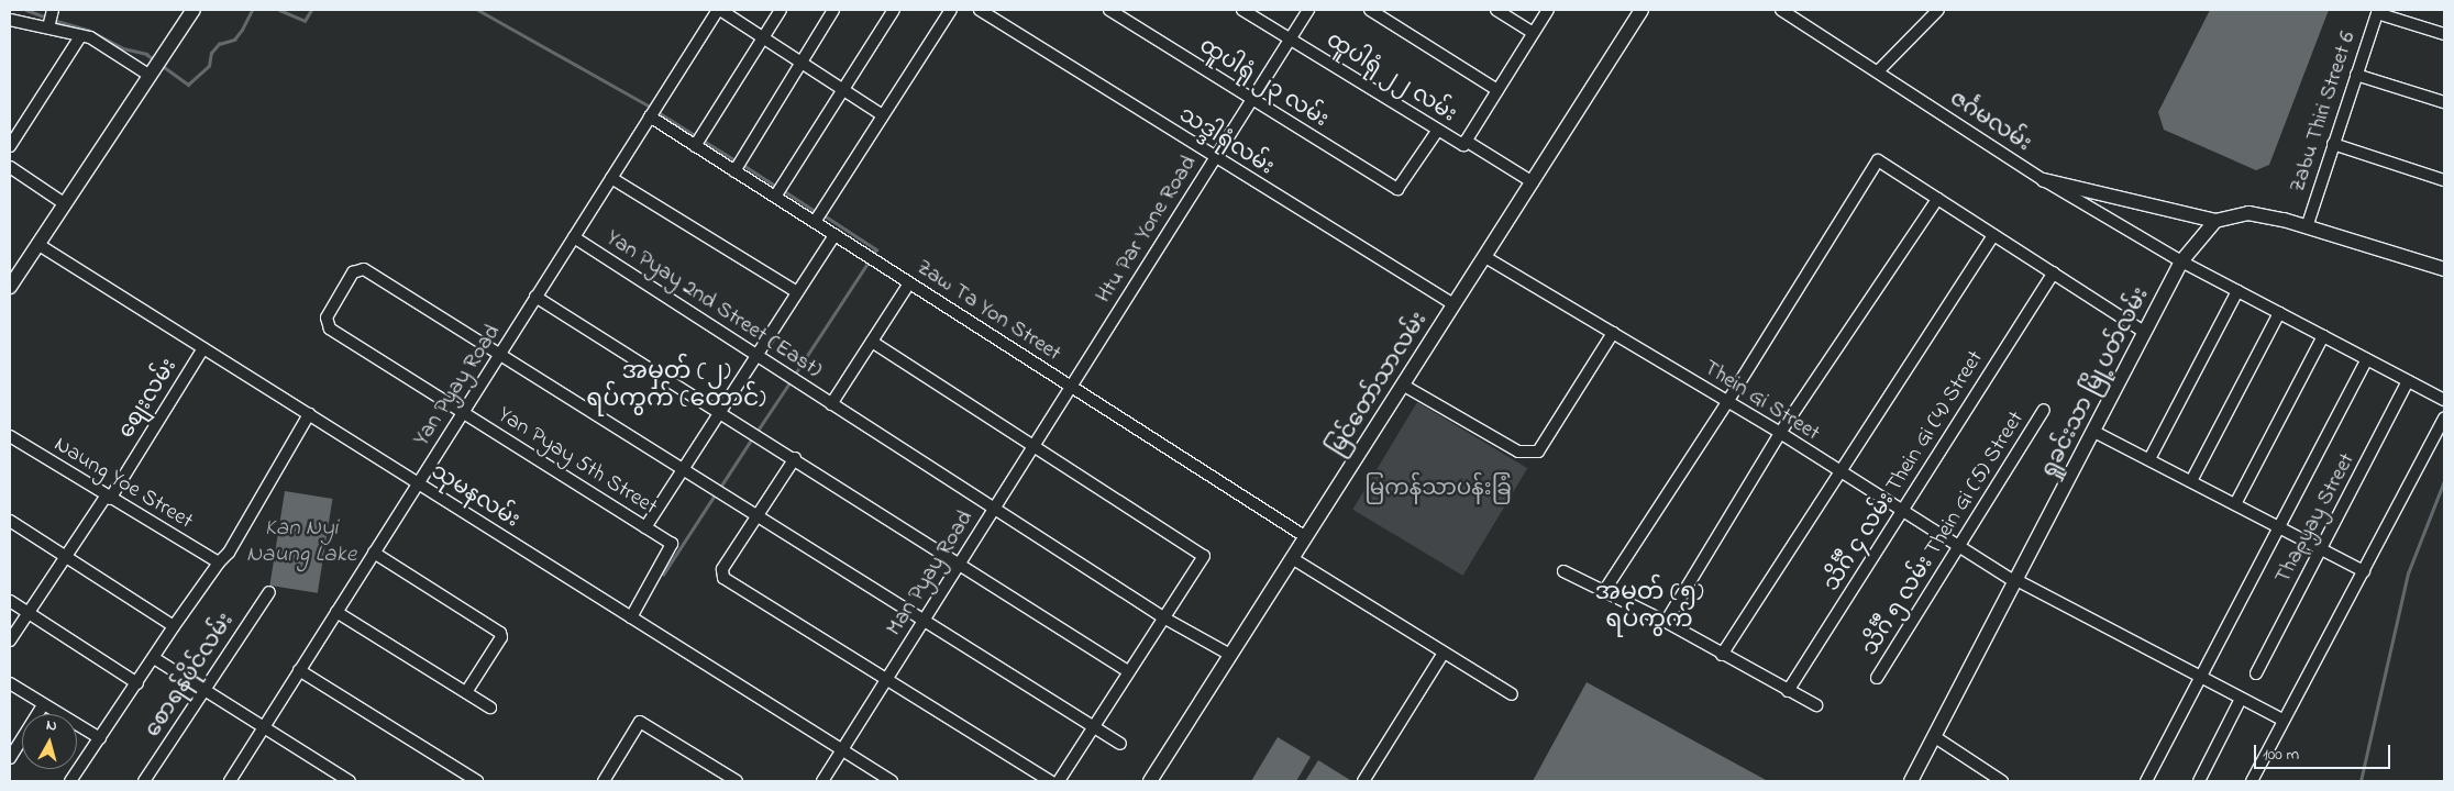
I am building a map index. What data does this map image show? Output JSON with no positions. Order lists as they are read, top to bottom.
{
  "streets": {
    "main road": ["ရှုခင်းသာ မြို့ပတ်လမ်း", "မြင်တော်သာလမ်း"],
    "street": [
      "ထူပါရုံ ၂၂ လမ်း",
      "ထူပါရုံ ၂၃ လမ်း",
      "Zabu Thiri Street 6",
      "ဇင်္ဂမလမ်း",
      "သဒ္ဒါရုံလမ်း",
      "Htu Par Yone Road",
      "Yan Pyay 2nd Street (East)",
      "Zaw Ta Yon Street",
      "Yan Pyay Road",
      "စျေးလမ်း",
      "Thein Gi Street",
      "Yan Pyay 5th Street",
      "သိင်္ဂီ ၄ လမ်း Thein Gi (4) Street",
      "Naung Yoe Street",
      "သုမနလမ်း",
      "Thapyay Street",
      "သိင်္ဂီ ၅ လမ်း Thein Gi (5) Street",
      "Man Pyay Road",
      "စောရန်ပိုင်လမ်း"
    ]
  },
  "crossings": [
    ["ထူပါရုံ ၂၂ လမ်း", "ထူပါရုံ ၂၃ လမ်း"],
    ["ထူပါရုံ ၂၂ လမ်း", "Htu Par Yone Road"],
    ["ထူပါရုံ ၂၂ လမ်း", "မြင်တော်သာလမ်း"],
    ["ထူပါရုံ ၂၃ လမ်း", "Htu Par Yone Road"],
    ["ဇင်္ဂမလမ်း", "ရှုခင်းသာ မြို့ပတ်လမ်း"],
    ["ဇင်္ဂမလမ်း", "Thapyay Street"],
    ["သဒ္ဒါရုံလမ်း", "Htu Par Yone Road"],
    ["သဒ္ဒါရုံလမ်း", "မြင်တော်သာလမ်း"],
    ["Htu Par Yone Road", "Zaw Ta Yon Street"],
    ["Htu Par Yone Road", "Man Pyay Road"],
    ["Yan Pyay 2nd Street (East)", "မြင်တော်သာလမ်း"],
    ["Yan Pyay 2nd Street (East)", "Yan Pyay Road"],
    ["Yan Pyay 2nd Street (East)", "Man Pyay Road"],
    ["Zaw Ta Yon Street", "မြင်တော်သာလမ်း"],
    ["Zaw Ta Yon Street", "Yan Pyay Road"],
    ["Zaw Ta Yon Street", "Man Pyay Road"],
    ["ရှုခင်းသာ မြို့ပတ်လမ်း", "Thein Gi Street"],
    ["မြင်တော်သာလမ်း", "Thein Gi Street"],
    ["Yan Pyay Road", "Yan Pyay 5th Street"],
    ["Yan Pyay Road", "သုမနလမ်း"],
    ["စျေးလမ်း", "Naung Yoe Street"],
    ["စျေးလမ်း", "သုမနလမ်း"],
    ["Thein Gi Street", "သိင်္ဂီ ၄ လမ်း Thein Gi (4) Street"],
    ["Thein Gi Street", "သိင်္ဂီ ၅ လမ်း Thein Gi (5) Street"],
    ["Yan Pyay 5th Street", "သုမနလမ်း"],
    ["သုမနလမ်း", "Man Pyay Road"]
  ],
  "districts": ["အမှတ် (၂) ရပ်ကွက် (တောင်)", "အမှတ် (၅) ရပ်ကွက်"],
  "water": ["Kan Nyi Naung Lake"],
  "parks": ["မြကန်သာပန်းခြံ"],
  "scale_bar": "100 m",
  "north": "top"
}
